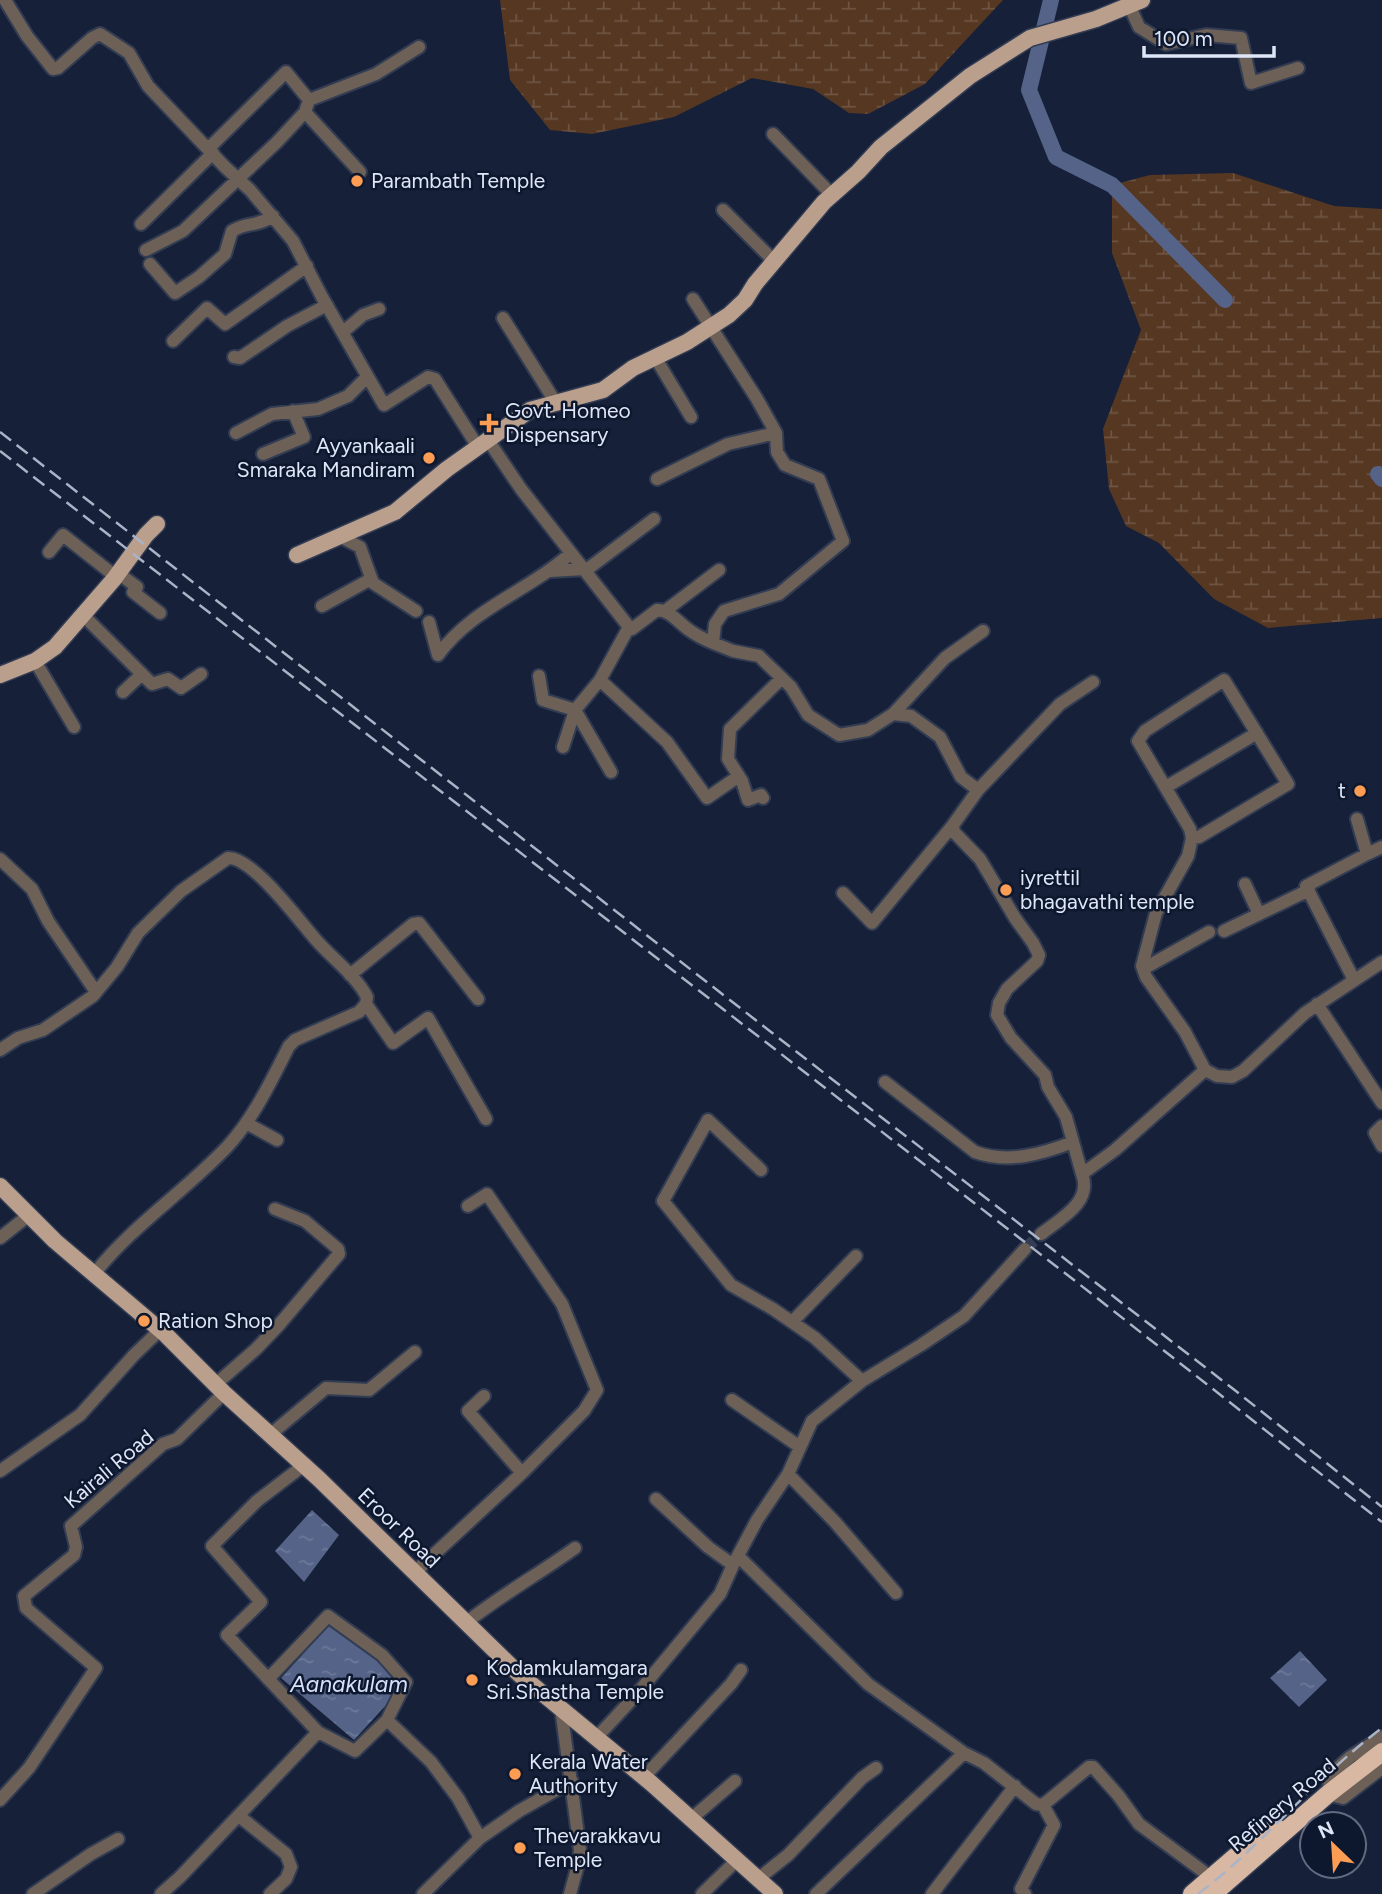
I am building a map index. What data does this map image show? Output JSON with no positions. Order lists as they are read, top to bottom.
{
  "streets": {
    "highway": ["Refinery Road"],
    "main road": ["Eroor Road"],
    "street": ["Kairali Road"]
  },
  "crossings": [
    ["Kairali Road", "Eroor Road"]
  ],
  "water": ["Aanakulam"],
  "places": {
    "other": [
      "Parambath Temple",
      "Ayyankaali Smaraka Mandiram",
      "t",
      "iyrettil bhagavathi temple",
      "Ration Shop",
      "Kodamkulamgara Sri.Shastha Temple",
      "Kerala Water Authority",
      "Thevarakkavu Temple"
    ],
    "health": ["Govt. Homeo Dispensary"]
  },
  "scale_bar": "100 m",
  "north": "top left"
}
